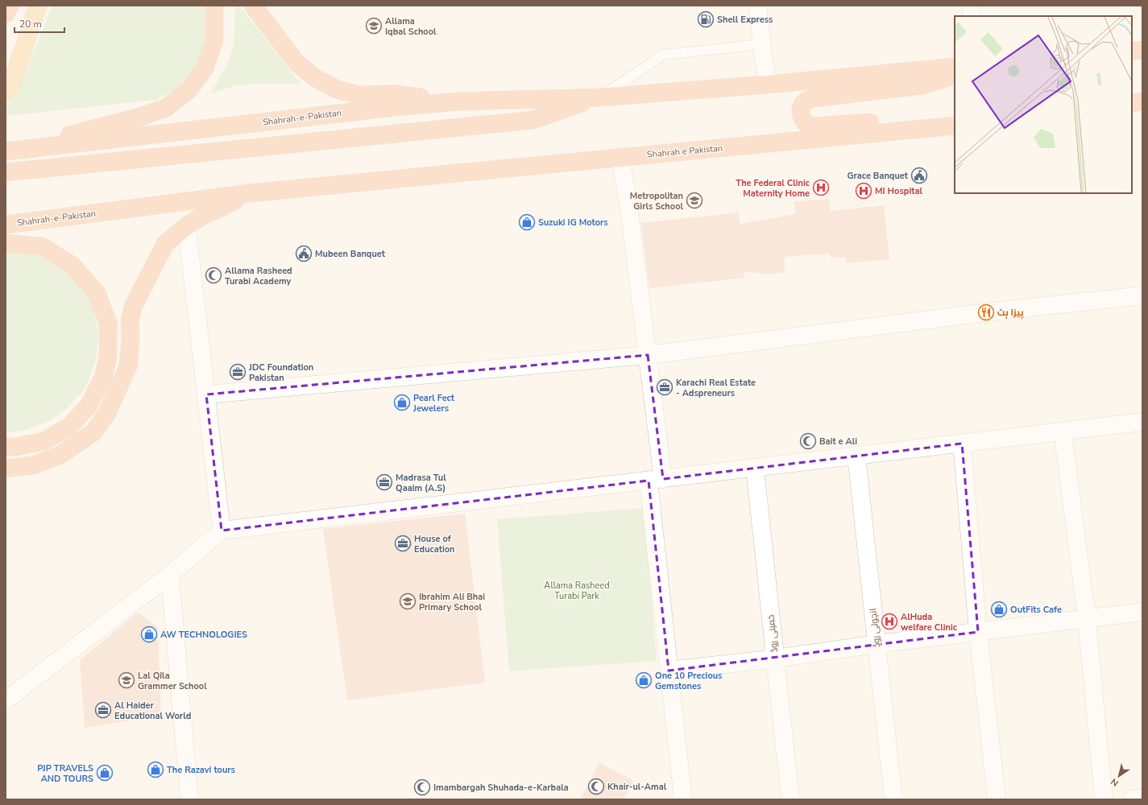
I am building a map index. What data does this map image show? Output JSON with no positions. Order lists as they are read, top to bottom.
{
  "streets": {
    "highway": ["Shahrah-e-Pakistan", "Shahrah e Pakistan"],
    "street": ["انچولی روڈ", "خمینی روڈ"]
  },
  "crossings": [
    ["Shahrah-e-Pakistan", "Shahrah e Pakistan"]
  ],
  "parks": ["Allama Rasheed Turabi Park"],
  "places": {
    "fuel station": ["Shell Express"],
    "school or university": [
      "Allama Iqbal School",
      "Metropolitan Girls School",
      "Ibrahim Ali Bhai Primary School",
      "Lal Qila Grammer School"
    ],
    "public building": ["Grace Banquet", "Mubeen Banquet"],
    "hospital": ["The Federal Clinic Maternity Home", "MI Hospital", "AlHuda welfare Clinic"],
    "shop": [
      "Suzuki IG Motors",
      "Pearl Fect Jewelers",
      "OutFits Cafe",
      "AW TECHNOLOGIES",
      "One 10 Precious Gemstones",
      "The Razavi tours",
      "PJP TRAVELS AND TOURS"
    ],
    "mosque": [
      "Allama Rasheed Turabi Academy",
      "Bait e Ali",
      "Khair-ul-Amal",
      "Imambargah Shuhada-e-Karbala"
    ],
    "restaurant": ["پیزا ہٹ"],
    "office": [
      "JDC Foundation Pakistan",
      "Karachi Real Estate - Adspreneurs",
      "Madrasa Tul Qaaim (A.S)",
      "House of Education",
      "Al Haider Educational World"
    ]
  },
  "scale_bar": "20 m",
  "north": "bottom left"
}
